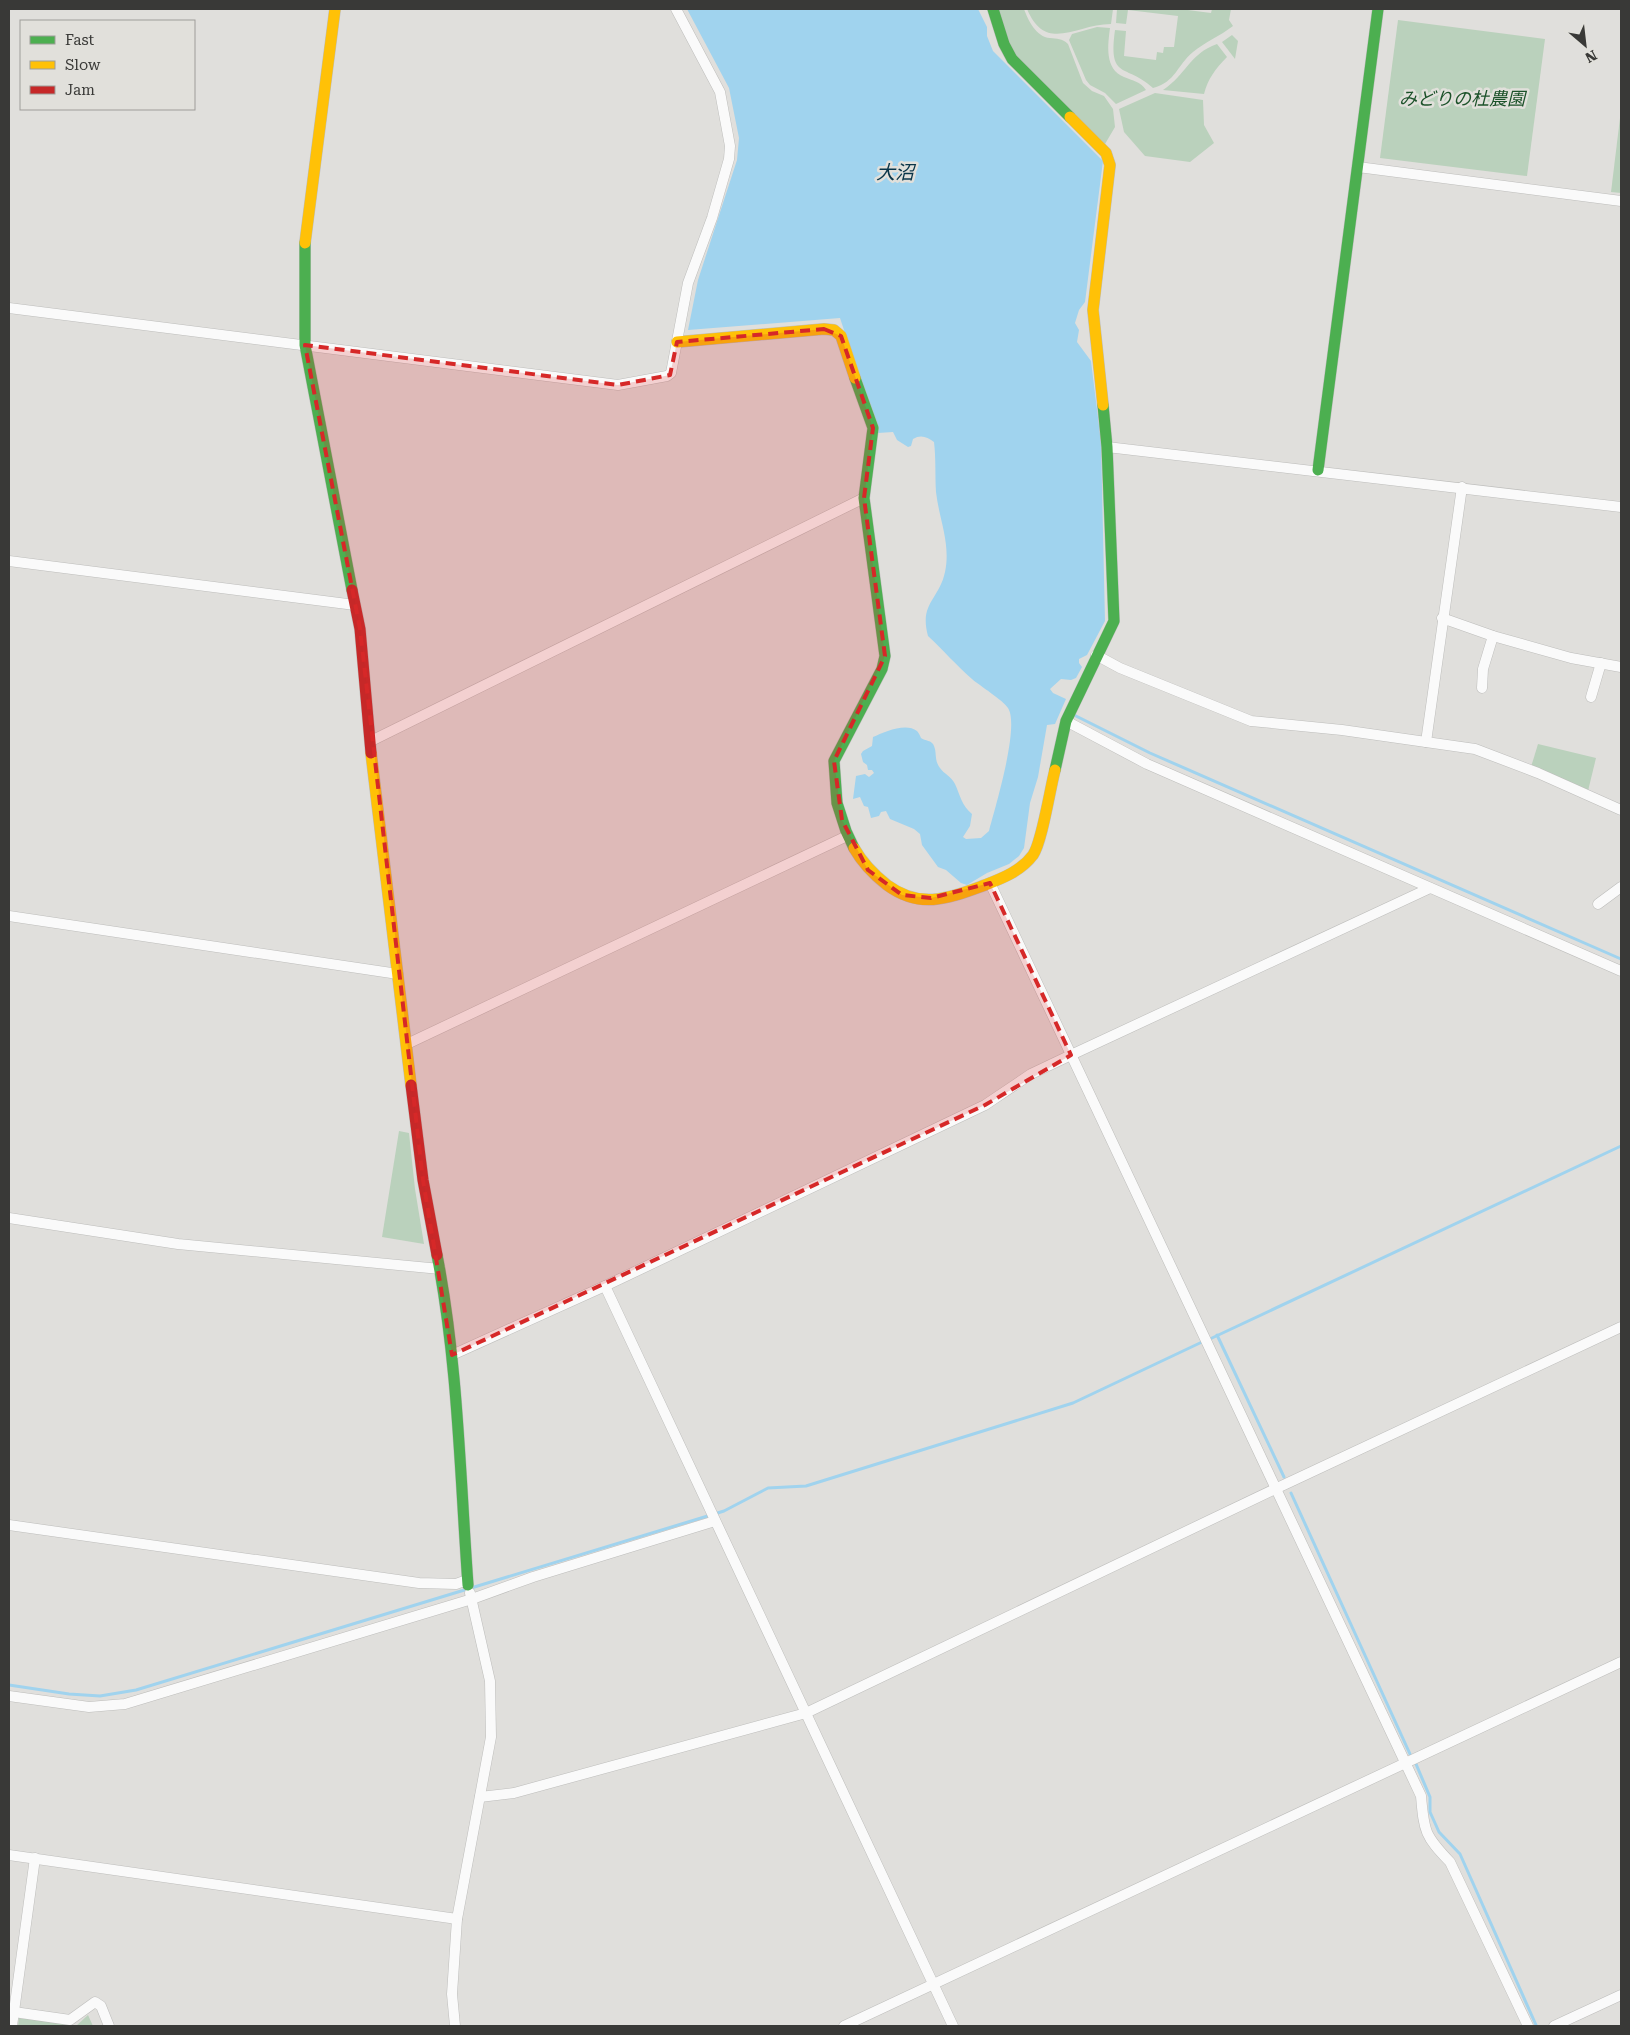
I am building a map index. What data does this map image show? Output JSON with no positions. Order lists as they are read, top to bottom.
{
  "water": ["大沼"],
  "parks": ["みどりの杜農園"],
  "legend": ["Fast", "Slow", "Jam"],
  "north": "bottom right"
}
